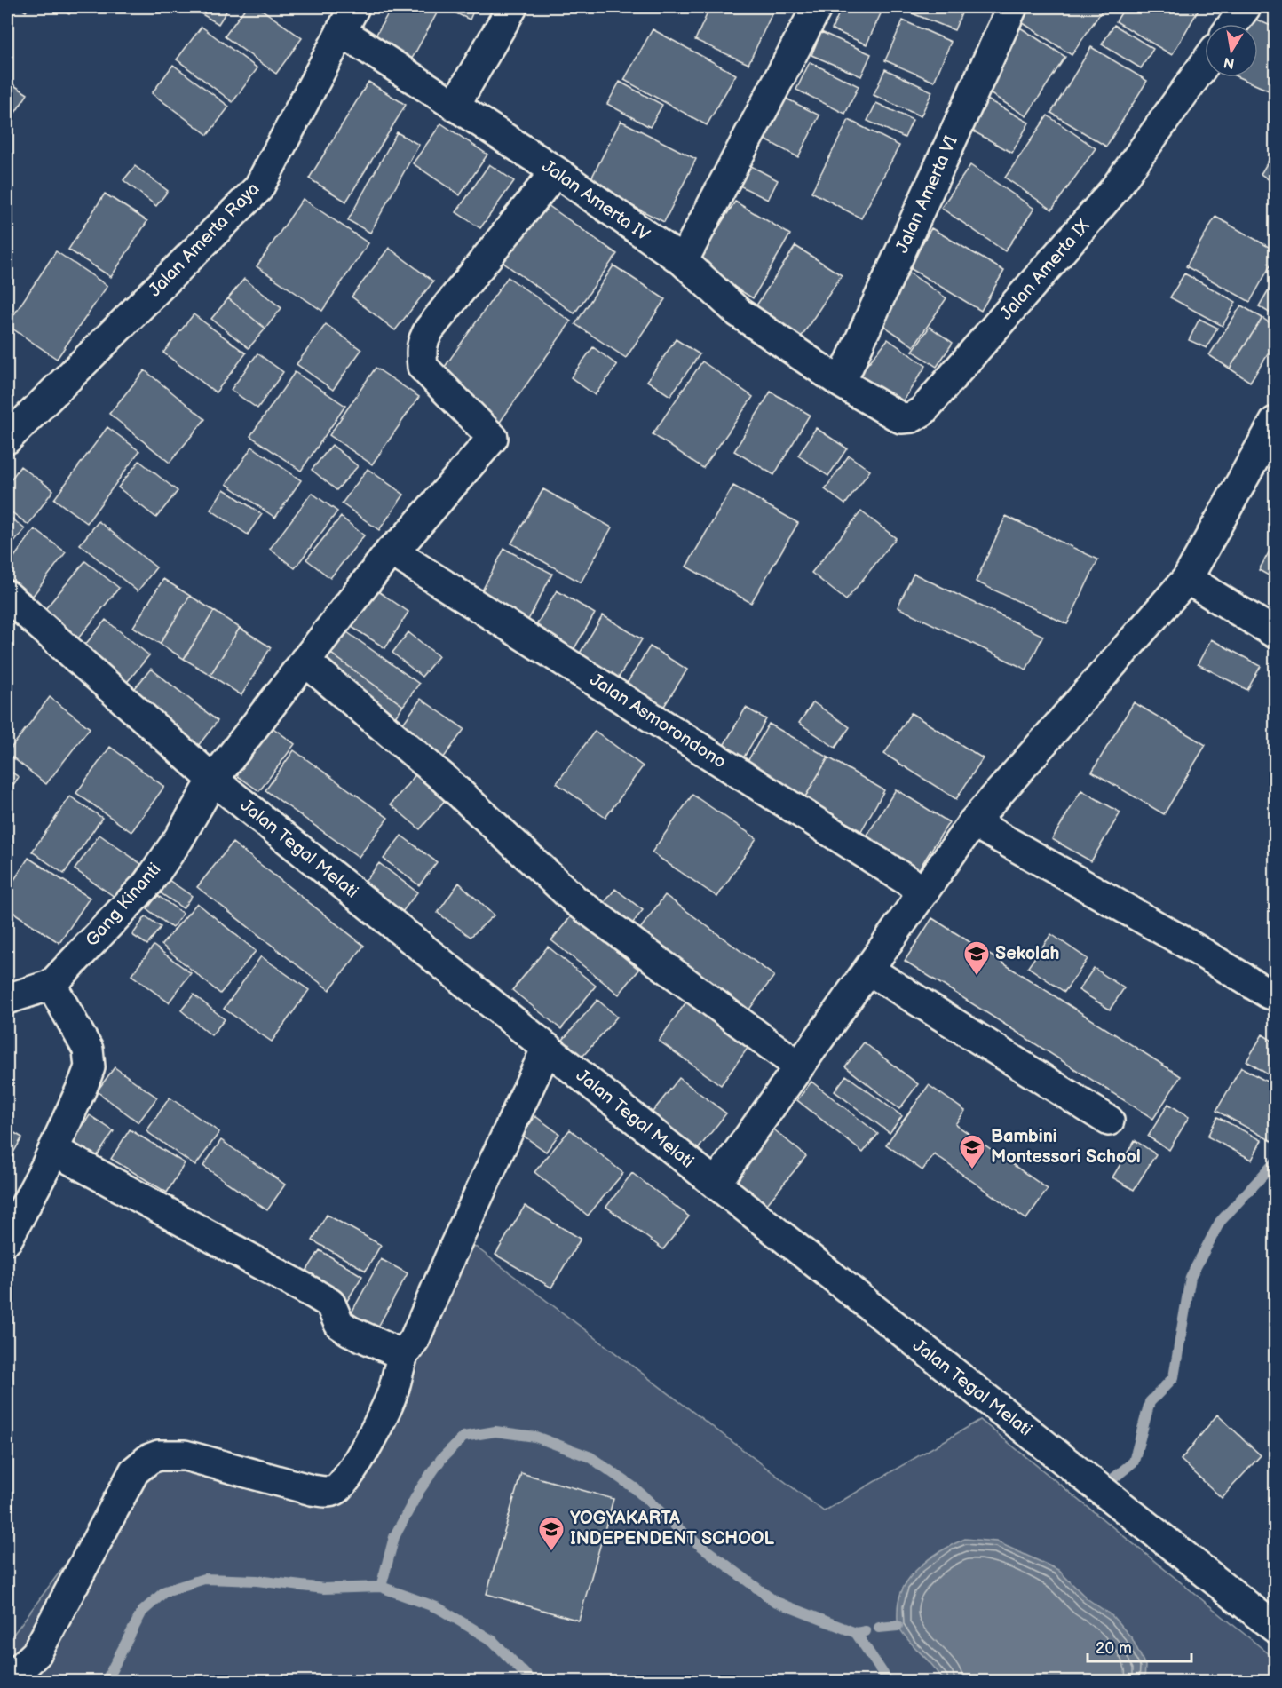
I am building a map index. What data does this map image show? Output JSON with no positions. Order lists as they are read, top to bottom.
{
  "streets": {
    "street": [
      "Jalan Amerta VI",
      "Jalan Amerta IV",
      "Jalan Amerta Raya",
      "Jalan Amerta IX",
      "Jalan Asmorondono",
      "Jalan Tegal Melati",
      "Gang Kinanti"
    ]
  },
  "crossings": [
    ["Jalan Amerta VI", "Jalan Amerta IV"],
    ["Jalan Amerta VI", "Jalan Amerta IX"],
    ["Jalan Amerta IV", "Jalan Amerta Raya"],
    ["Jalan Amerta IV", "Jalan Amerta IX"],
    ["Jalan Amerta IV", "Gang Kinanti"],
    ["Jalan Asmorondono", "Gang Kinanti"],
    ["Jalan Tegal Melati", "Gang Kinanti"]
  ],
  "places": {
    "school or university": ["Sekolah", "Bambini Montessori School", "YOGYAKARTA INDEPENDENT SCHOOL"]
  },
  "scale_bar": "20 m",
  "north": "bottom"
}
